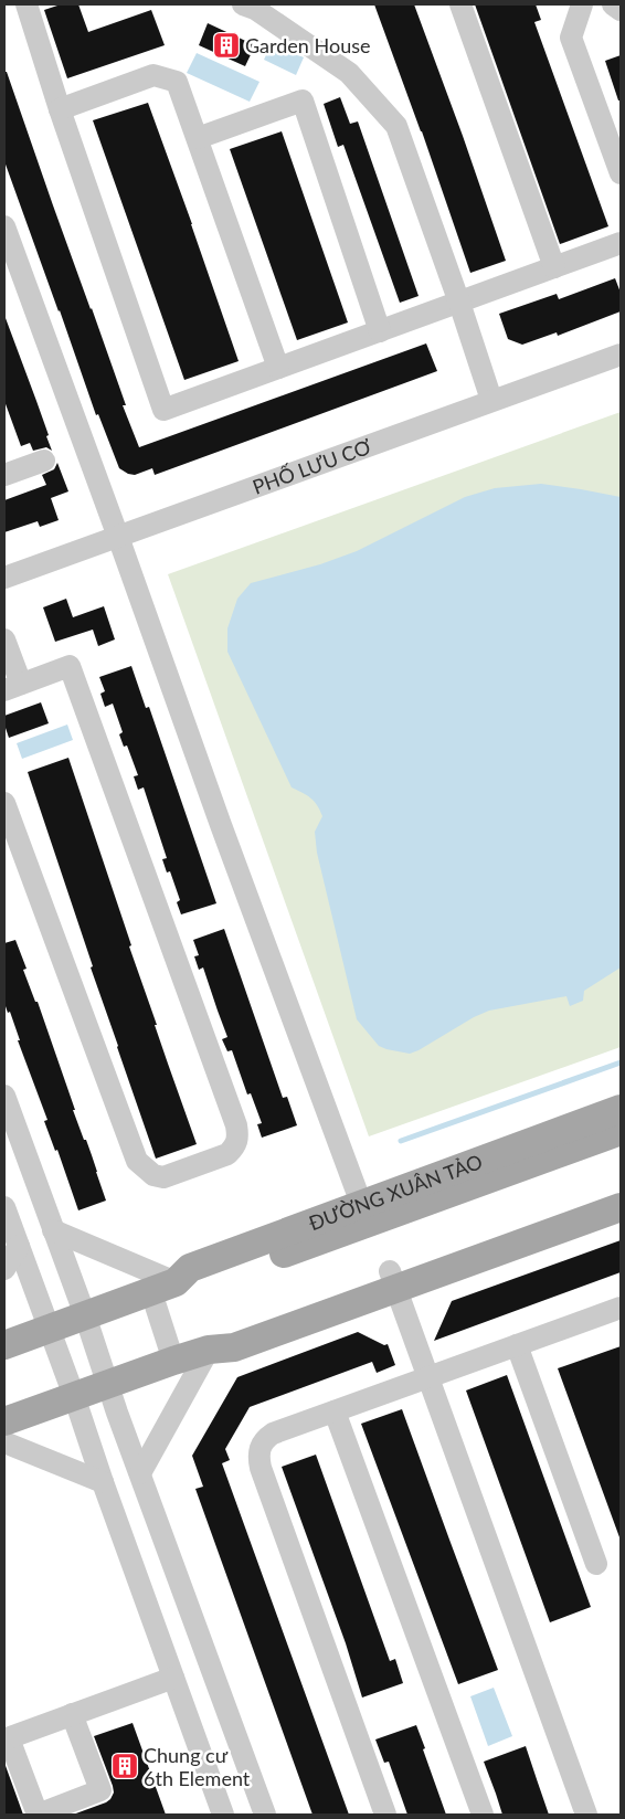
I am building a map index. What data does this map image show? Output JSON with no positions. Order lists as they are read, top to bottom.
{
  "streets": {
    "main road": ["ĐƯỜNG XUÂN TẢO"],
    "street": ["PHỐ LƯU CƠ"]
  },
  "places": {
    "building": ["Garden House", "Chung cư 6th Element"]
  }
}
